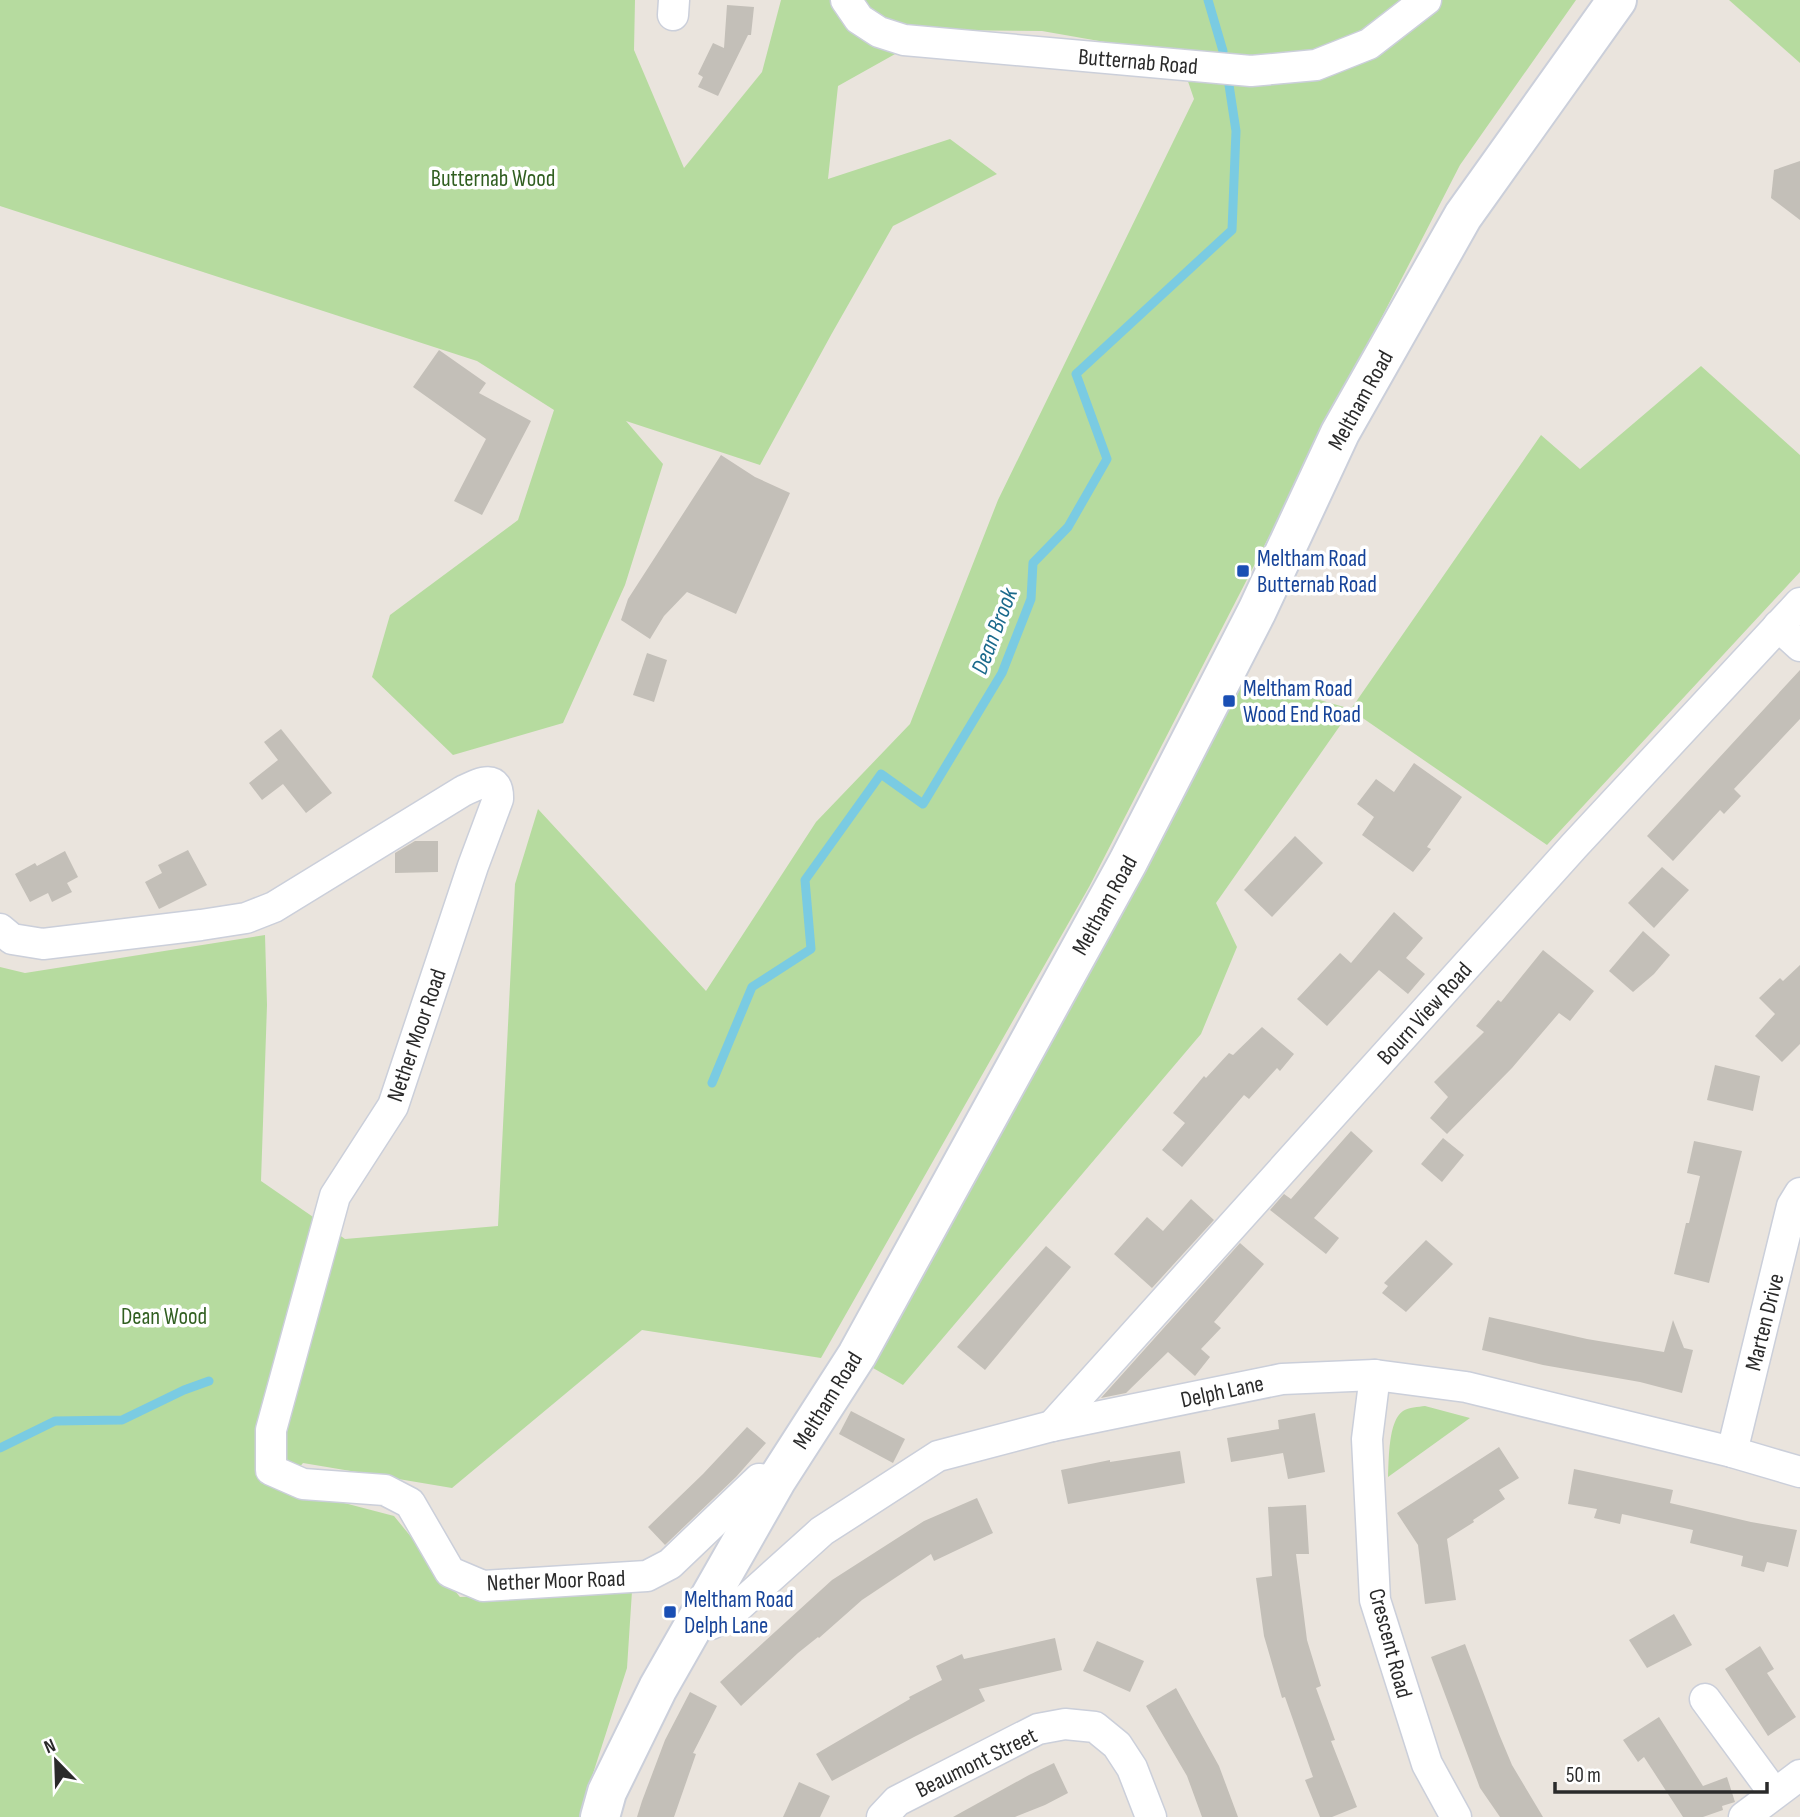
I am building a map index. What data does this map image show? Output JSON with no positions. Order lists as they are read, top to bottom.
{
  "streets": {
    "main road": ["Meltham Road"],
    "street": [
      "Butternab Road",
      "Bourn View Road",
      "Nether Moor Road",
      "Marten Drive",
      "Delph Lane",
      "Crescent Road",
      "Beaumont Street"
    ]
  },
  "crossings": [
    ["Meltham Road", "Nether Moor Road"],
    ["Meltham Road", "Delph Lane"],
    ["Bourn View Road", "Delph Lane"],
    ["Marten Drive", "Delph Lane"],
    ["Delph Lane", "Crescent Road"]
  ],
  "water": ["Dean Brook"],
  "parks": ["Butternab Wood", "Dean Wood"],
  "places": {
    "transit": ["Meltham Road Butternab Road", "Meltham Road Wood End Road", "Meltham Road Delph Lane"]
  },
  "scale_bar": "50 m",
  "north": "top left"
}
